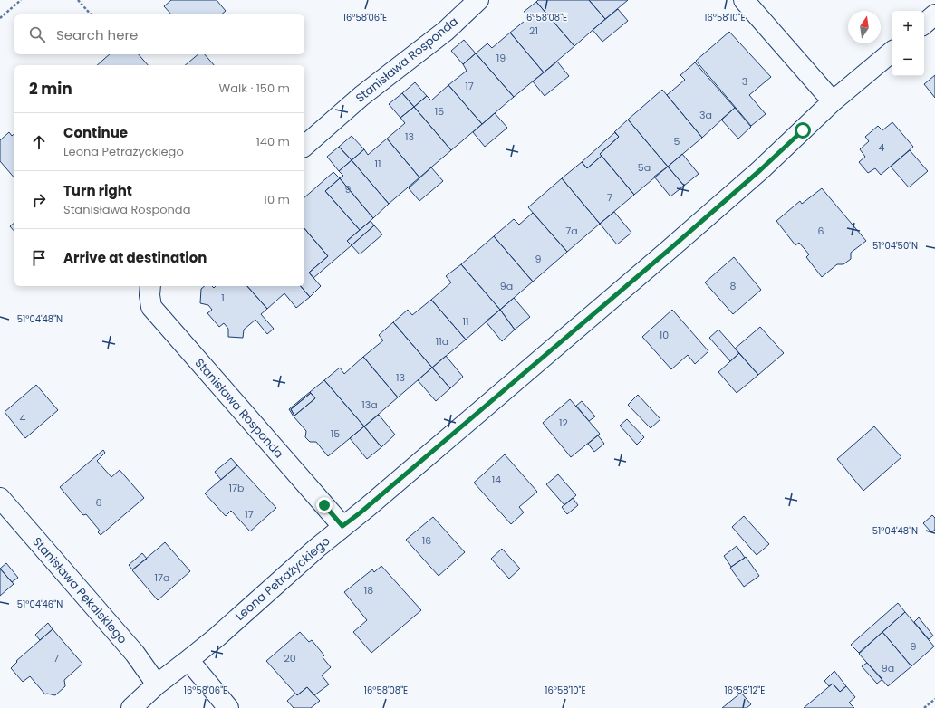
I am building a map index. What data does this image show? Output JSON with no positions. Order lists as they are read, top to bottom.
{
  "streets": {
    "street": ["Stanisława Rosponda", "Leona Petrażyckiego", "Stanisława Pękalskiego"]
  },
  "crossings": [
    ["Stanisława Rosponda", "Leona Petrażyckiego"],
    ["Leona Petrażyckiego", "Stanisława Pękalskiego"]
  ],
  "house_numbers": [
    "21",
    "19",
    "3",
    "17",
    "15",
    "3a",
    "13",
    "5",
    "4",
    "11",
    "5a",
    "9",
    "7",
    "7a",
    "6",
    "9",
    "9a",
    "8",
    "1",
    "11",
    "10",
    "11a",
    "13",
    "13a",
    "4",
    "12",
    "15",
    "14",
    "17b",
    "6",
    "17",
    "16",
    "17a",
    "18",
    "9",
    "7",
    "20",
    "9a"
  ],
  "north": "top",
  "page": {
    "map_buttons": ["+", "−"],
    "search": "Search here",
    "heading": ["2 min", "Walk · 150 m"],
    "list": [
      ["Continue", "Leona Petrażyckiego", "140 m"],
      ["Turn right", "Stanisława Rosponda", "10 m"],
      "Arrive at destination"
    ]
  },
  "coordinates": [
    "16°58'06\"E",
    "16°58'08\"E",
    "16°58'10\"E",
    "51°04'50\"N",
    "51°04'48\"N",
    "51°04'46\"N",
    "16°58'12\"E"
  ]
}
